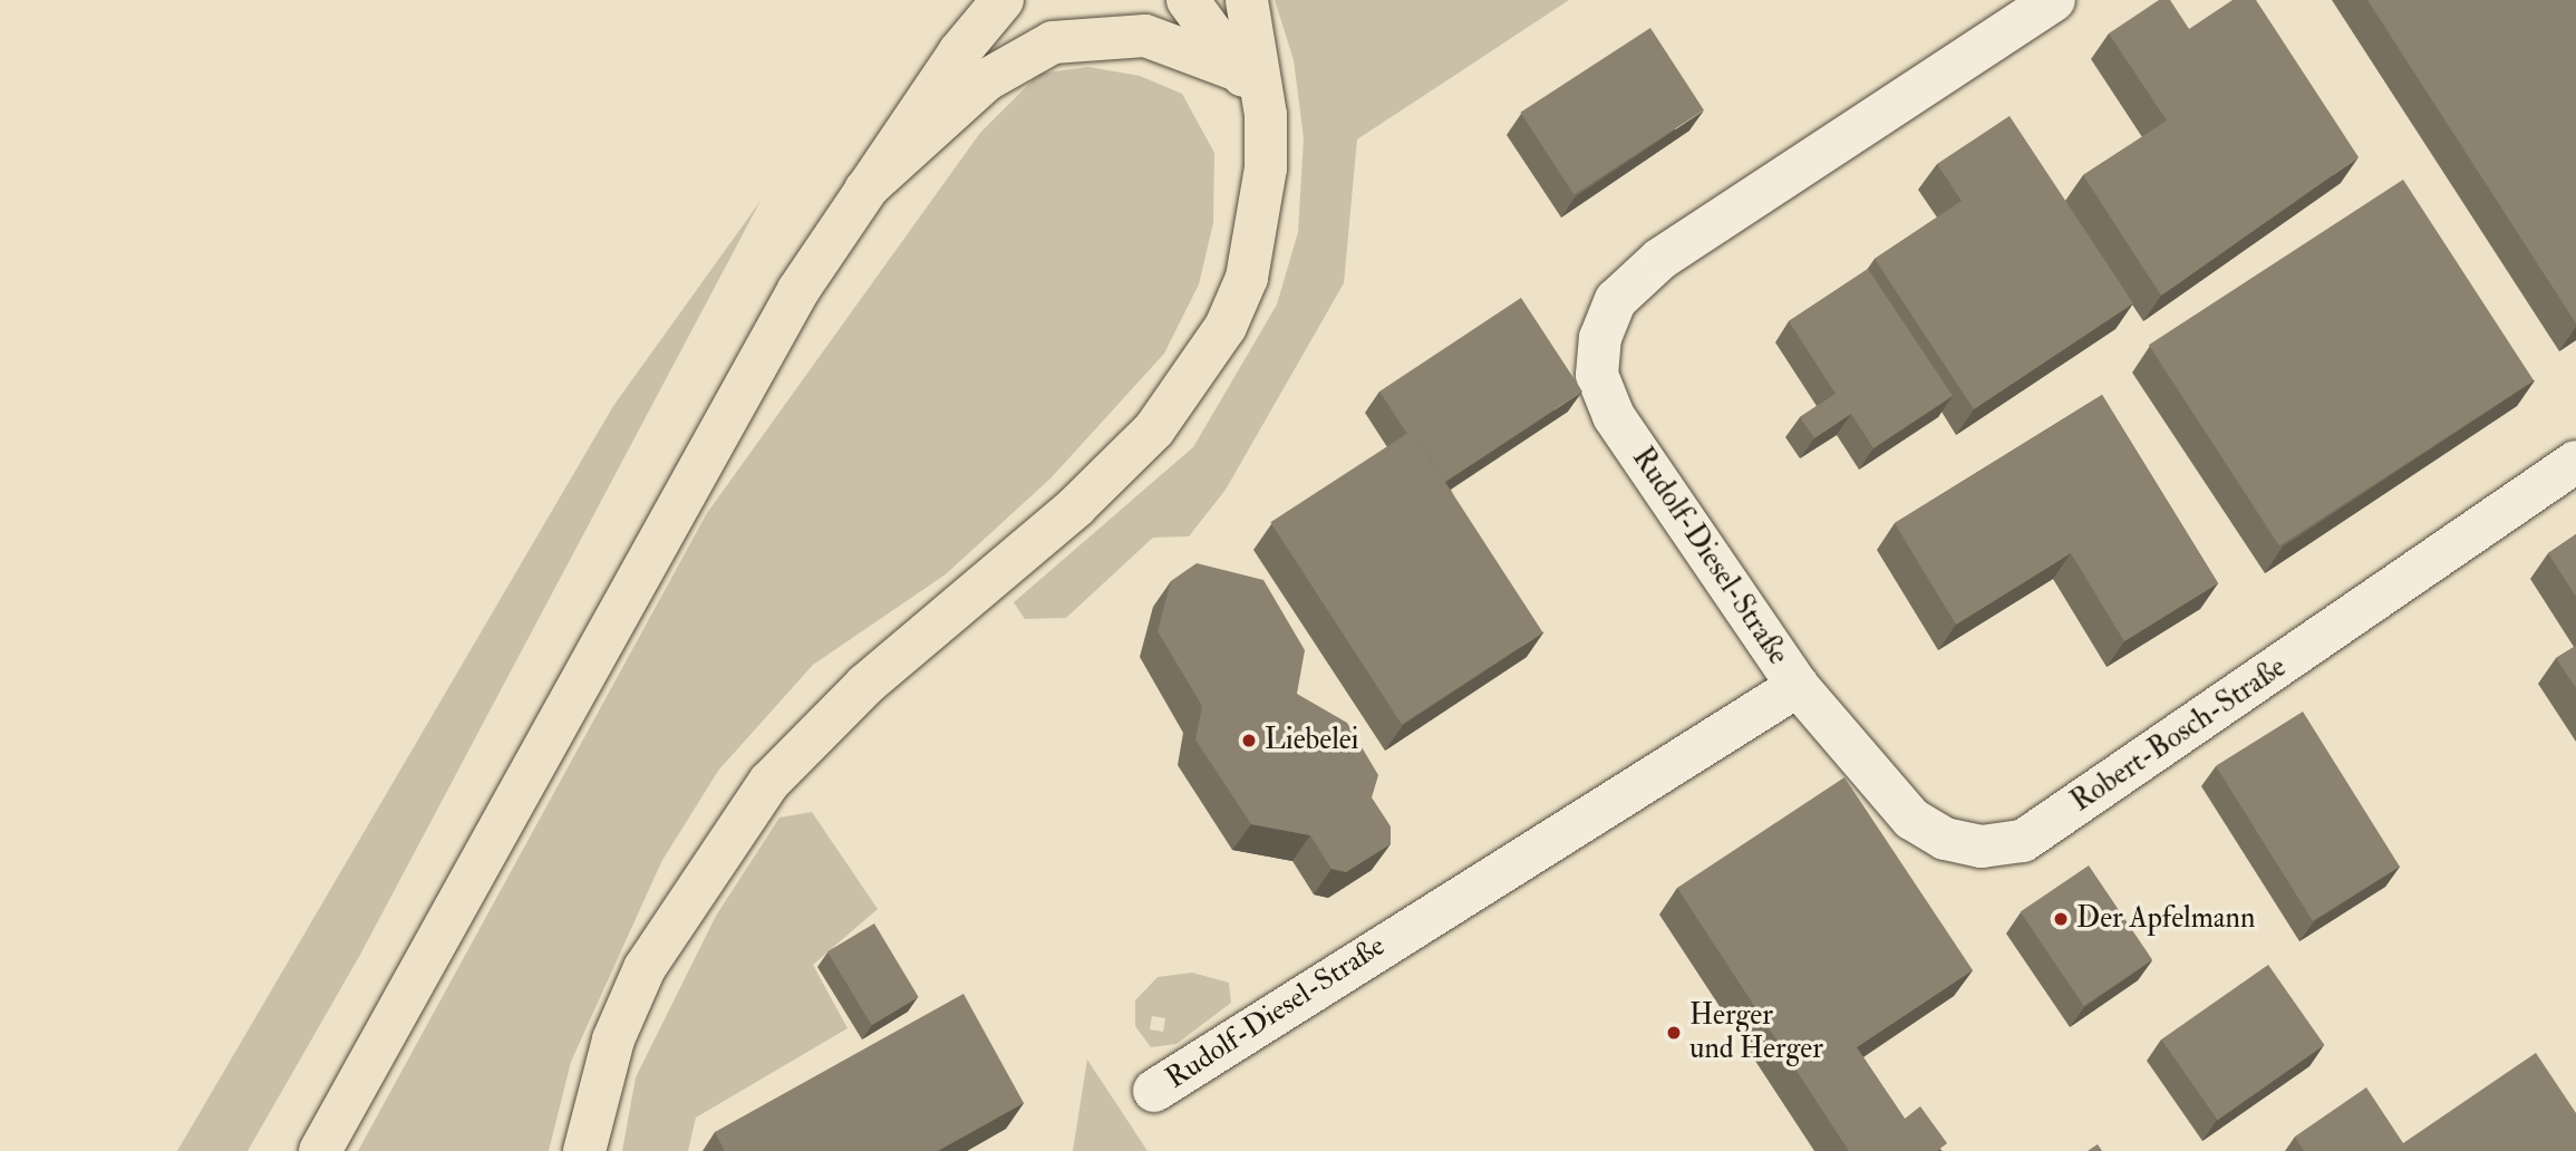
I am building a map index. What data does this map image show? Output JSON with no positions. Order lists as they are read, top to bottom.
{
  "streets": {
    "street": ["Rudolf-Diesel-Straße", "Robert-Bosch-Straße"]
  },
  "crossings": [
    ["Rudolf-Diesel-Straße", "Robert-Bosch-Straße"]
  ],
  "places": ["Liebelei", "Der Apfelmann", "Herger und Herger"]
}
